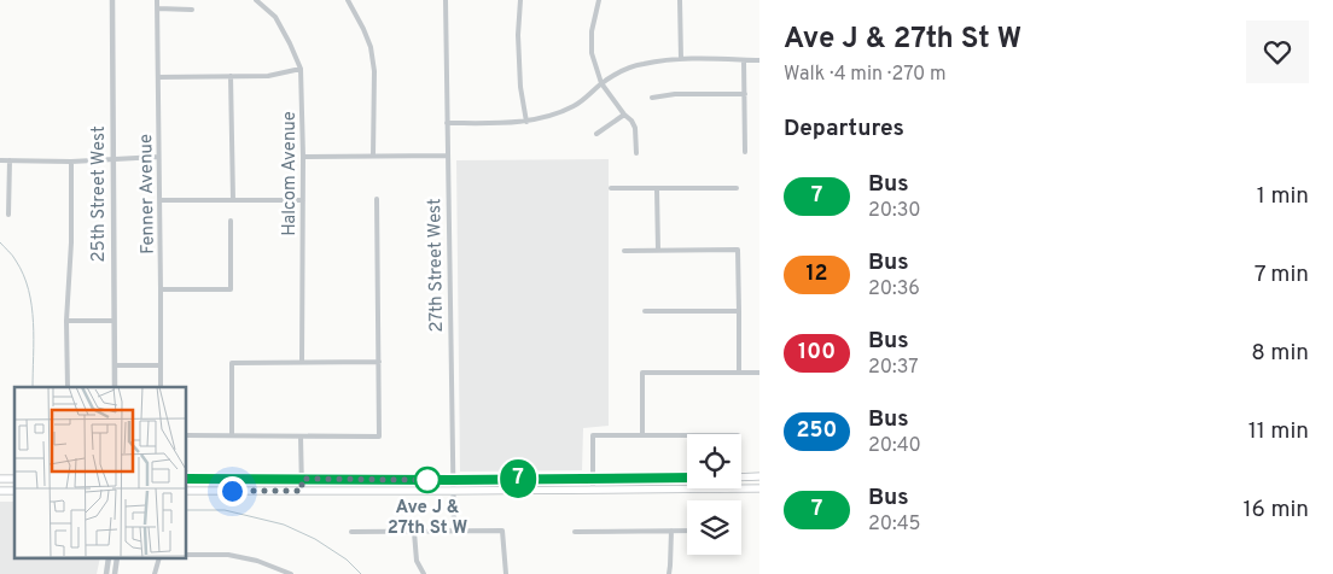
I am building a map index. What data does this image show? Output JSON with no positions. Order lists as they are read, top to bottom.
{
  "streets": {
    "street": [
      "Halcom Avenue",
      "25th Street West",
      "Fenner Avenue",
      "27th Street West"
    ]
  },
  "places": ["Ave J & 27th St W"],
  "lines": ["bus line 7"],
  "page": {
    "on_map": "7",
    "heading": [
      ["Ave J & 27th St W", "Walk · 4 min · 270 m"],
      "Departures"
    ],
    "list": [
      {
        "mark": "7",
        "name": "Bus",
        "note": "20:30",
        "value": "1 min"
      },
      {
        "mark": "12",
        "name": "Bus",
        "note": "20:36",
        "value": "7 min"
      },
      {
        "mark": "100",
        "name": "Bus",
        "note": "20:37",
        "value": "8 min"
      },
      {
        "mark": "250",
        "name": "Bus",
        "note": "20:40",
        "value": "11 min"
      },
      {
        "mark": "7",
        "name": "Bus",
        "note": "20:45",
        "value": "16 min"
      }
    ]
  }
}
